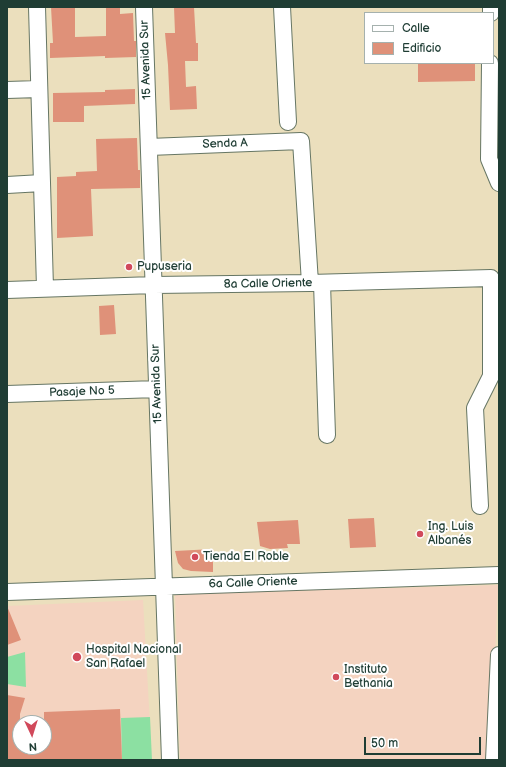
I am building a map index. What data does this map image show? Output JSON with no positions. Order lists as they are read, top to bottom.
{
  "streets": {
    "street": [
      "15 Avenida Sur",
      "Senda A",
      "8a Calle Oriente",
      "Pasaje No 5",
      "6a Calle Oriente"
    ]
  },
  "crossings": [
    ["15 Avenida Sur", "Senda A"],
    ["15 Avenida Sur", "8a Calle Oriente"],
    ["15 Avenida Sur", "Pasaje No 5"],
    ["15 Avenida Sur", "6a Calle Oriente"],
    ["Senda A", "8a Calle Oriente"]
  ],
  "places": [
    "Pupuseria",
    "Ing. Luis Albanés",
    "Tienda El Roble",
    "Hospital Nacional San Rafael",
    "Instituto Bethania"
  ],
  "legend": ["Calle", "Edificio"],
  "scale_bar": "50 m",
  "north": "bottom"
}
